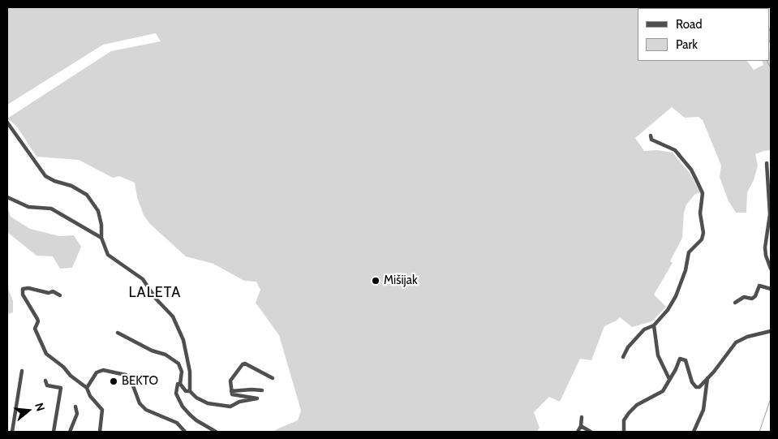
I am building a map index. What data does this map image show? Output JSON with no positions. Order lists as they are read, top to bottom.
{
  "districts": ["LALETA"],
  "places": ["Mišijak", "BEKTO"],
  "legend": ["Road", "Park"],
  "north": "right"
}
